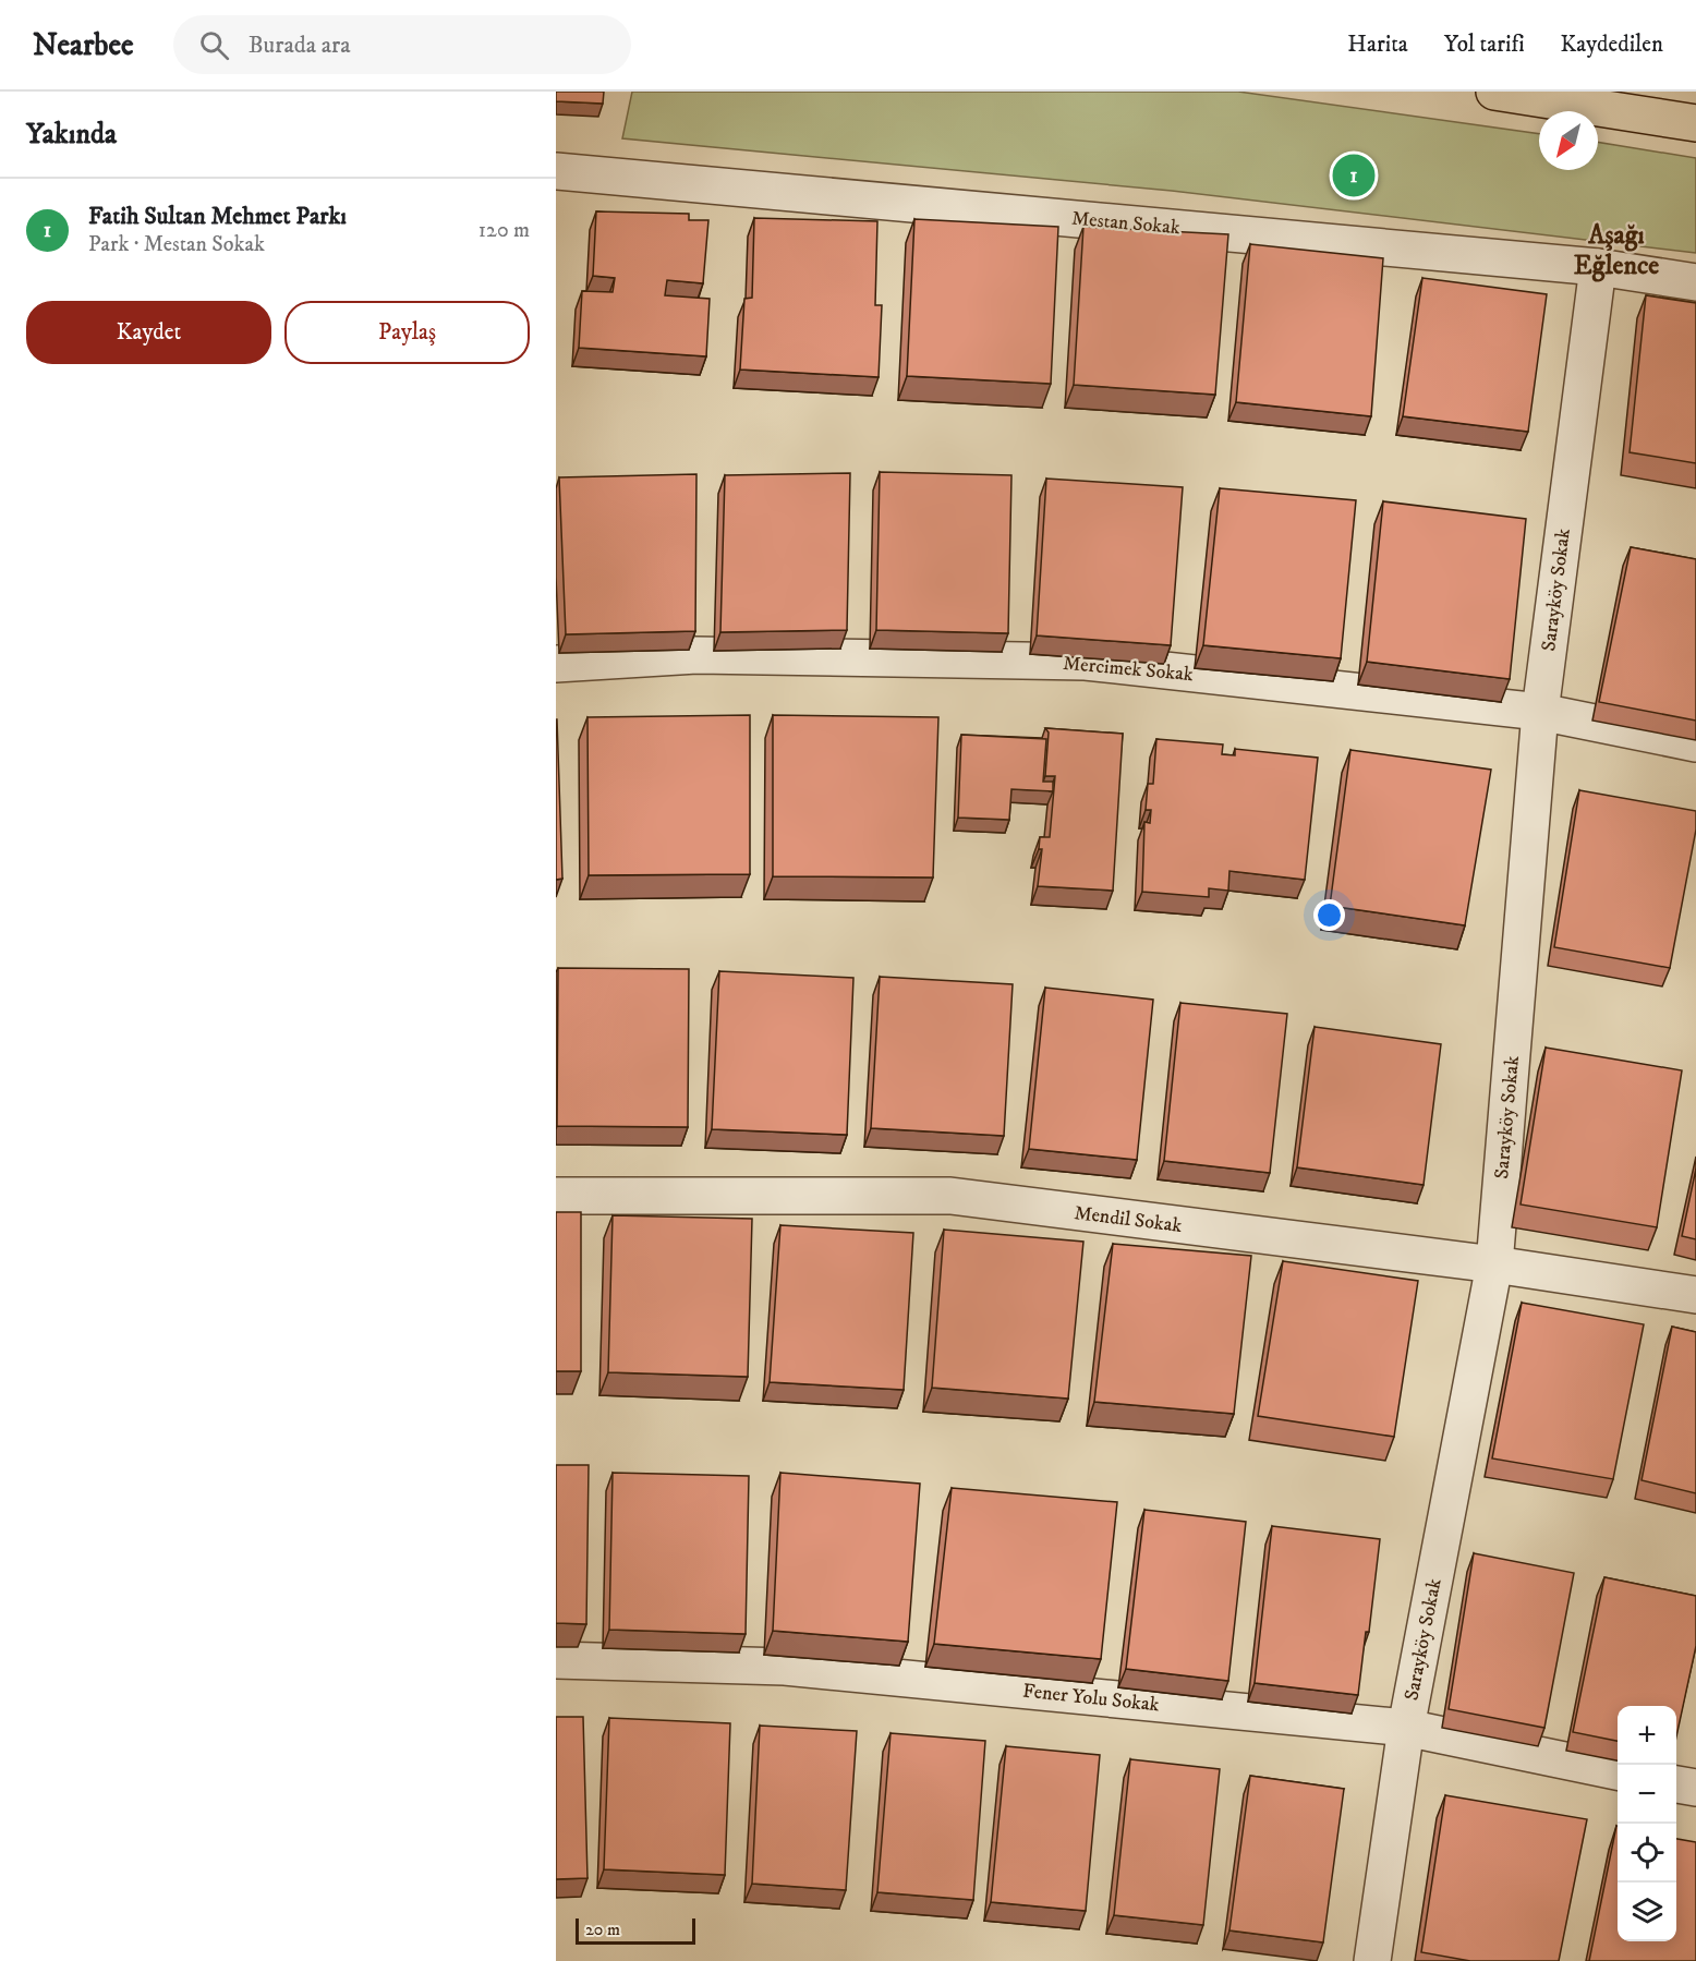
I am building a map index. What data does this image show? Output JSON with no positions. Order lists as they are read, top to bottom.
{
  "streets": {
    "street": [
      "Mestan Sokak",
      "Sarayköy Sokak",
      "Mercimek Sokak",
      "Mendil Sokak",
      "Fener Yolu Sokak"
    ]
  },
  "crossings": [
    ["Mestan Sokak", "Sarayköy Sokak"],
    ["Sarayköy Sokak", "Mercimek Sokak"],
    ["Sarayköy Sokak", "Mendil Sokak"],
    ["Sarayköy Sokak", "Fener Yolu Sokak"]
  ],
  "districts": ["Aşağı Eğlence"],
  "scale_bar": "20 m",
  "north": "bottom left",
  "page": {
    "header": "Nearbee",
    "search": "Burada ara",
    "nav": ["Harita", "Yol tarifi", "Kaydedilen"],
    "heading": "Yakında",
    "pins": "1",
    "list": [
      {
        "mark": "1",
        "name": "Fatih Sultan Mehmet Parkı",
        "note": "Park · Mestan Sokak",
        "value": "120 m"
      }
    ],
    "buttons": ["Kaydet", "Paylaş"],
    "map_buttons": ["+", "−"],
    "scale": "20 m"
  }
}
